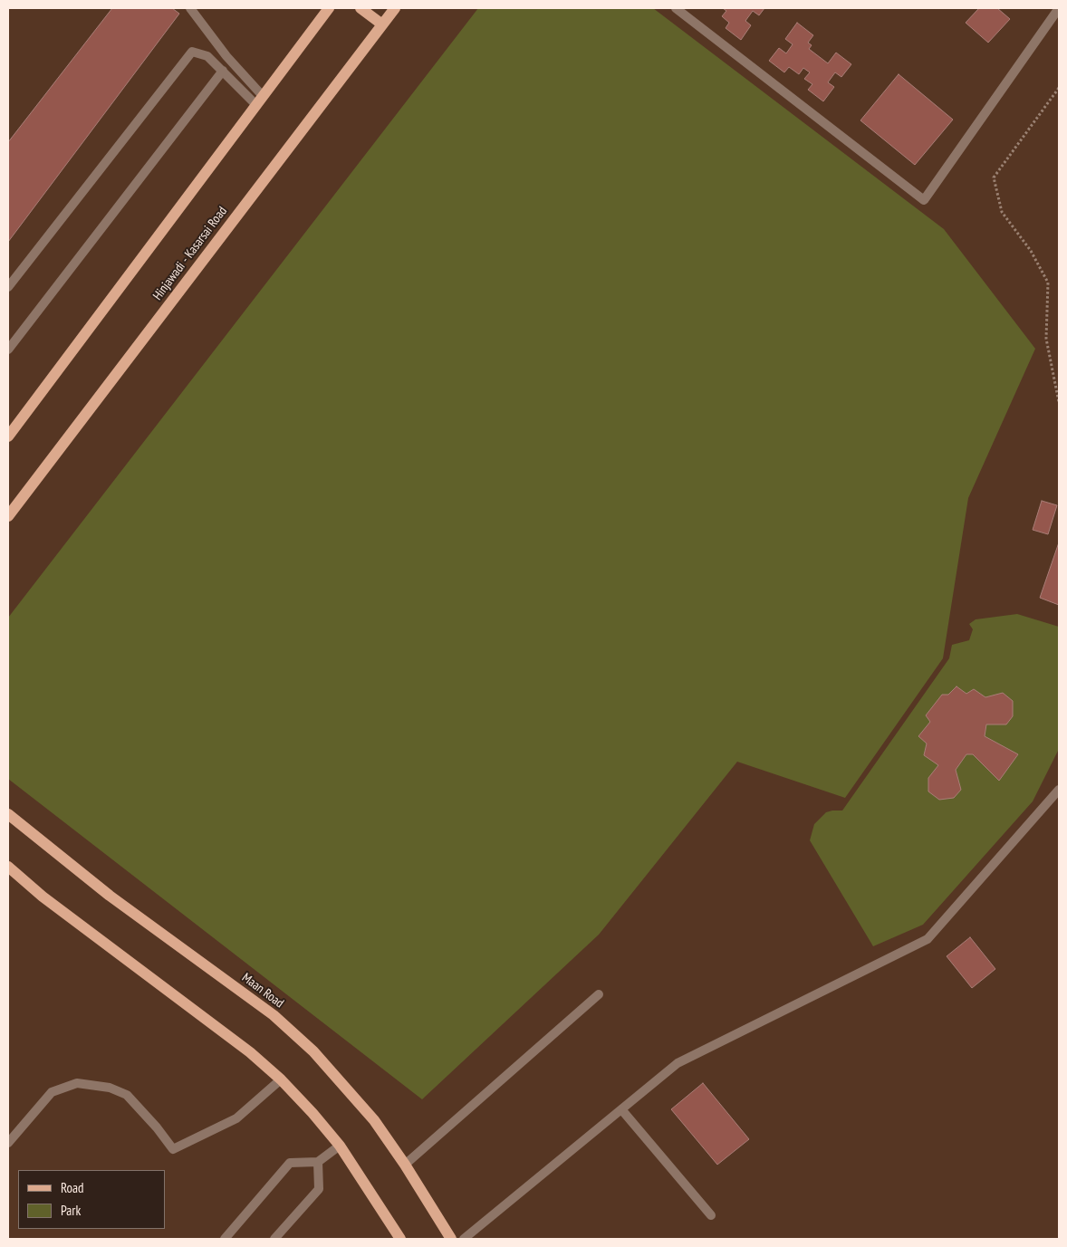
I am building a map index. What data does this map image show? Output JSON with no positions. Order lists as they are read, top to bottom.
{
  "streets": {
    "main road": ["Hinjawadi - Kasarsai Road", "Maan Road"]
  },
  "legend": ["Road", "Park"]
}
